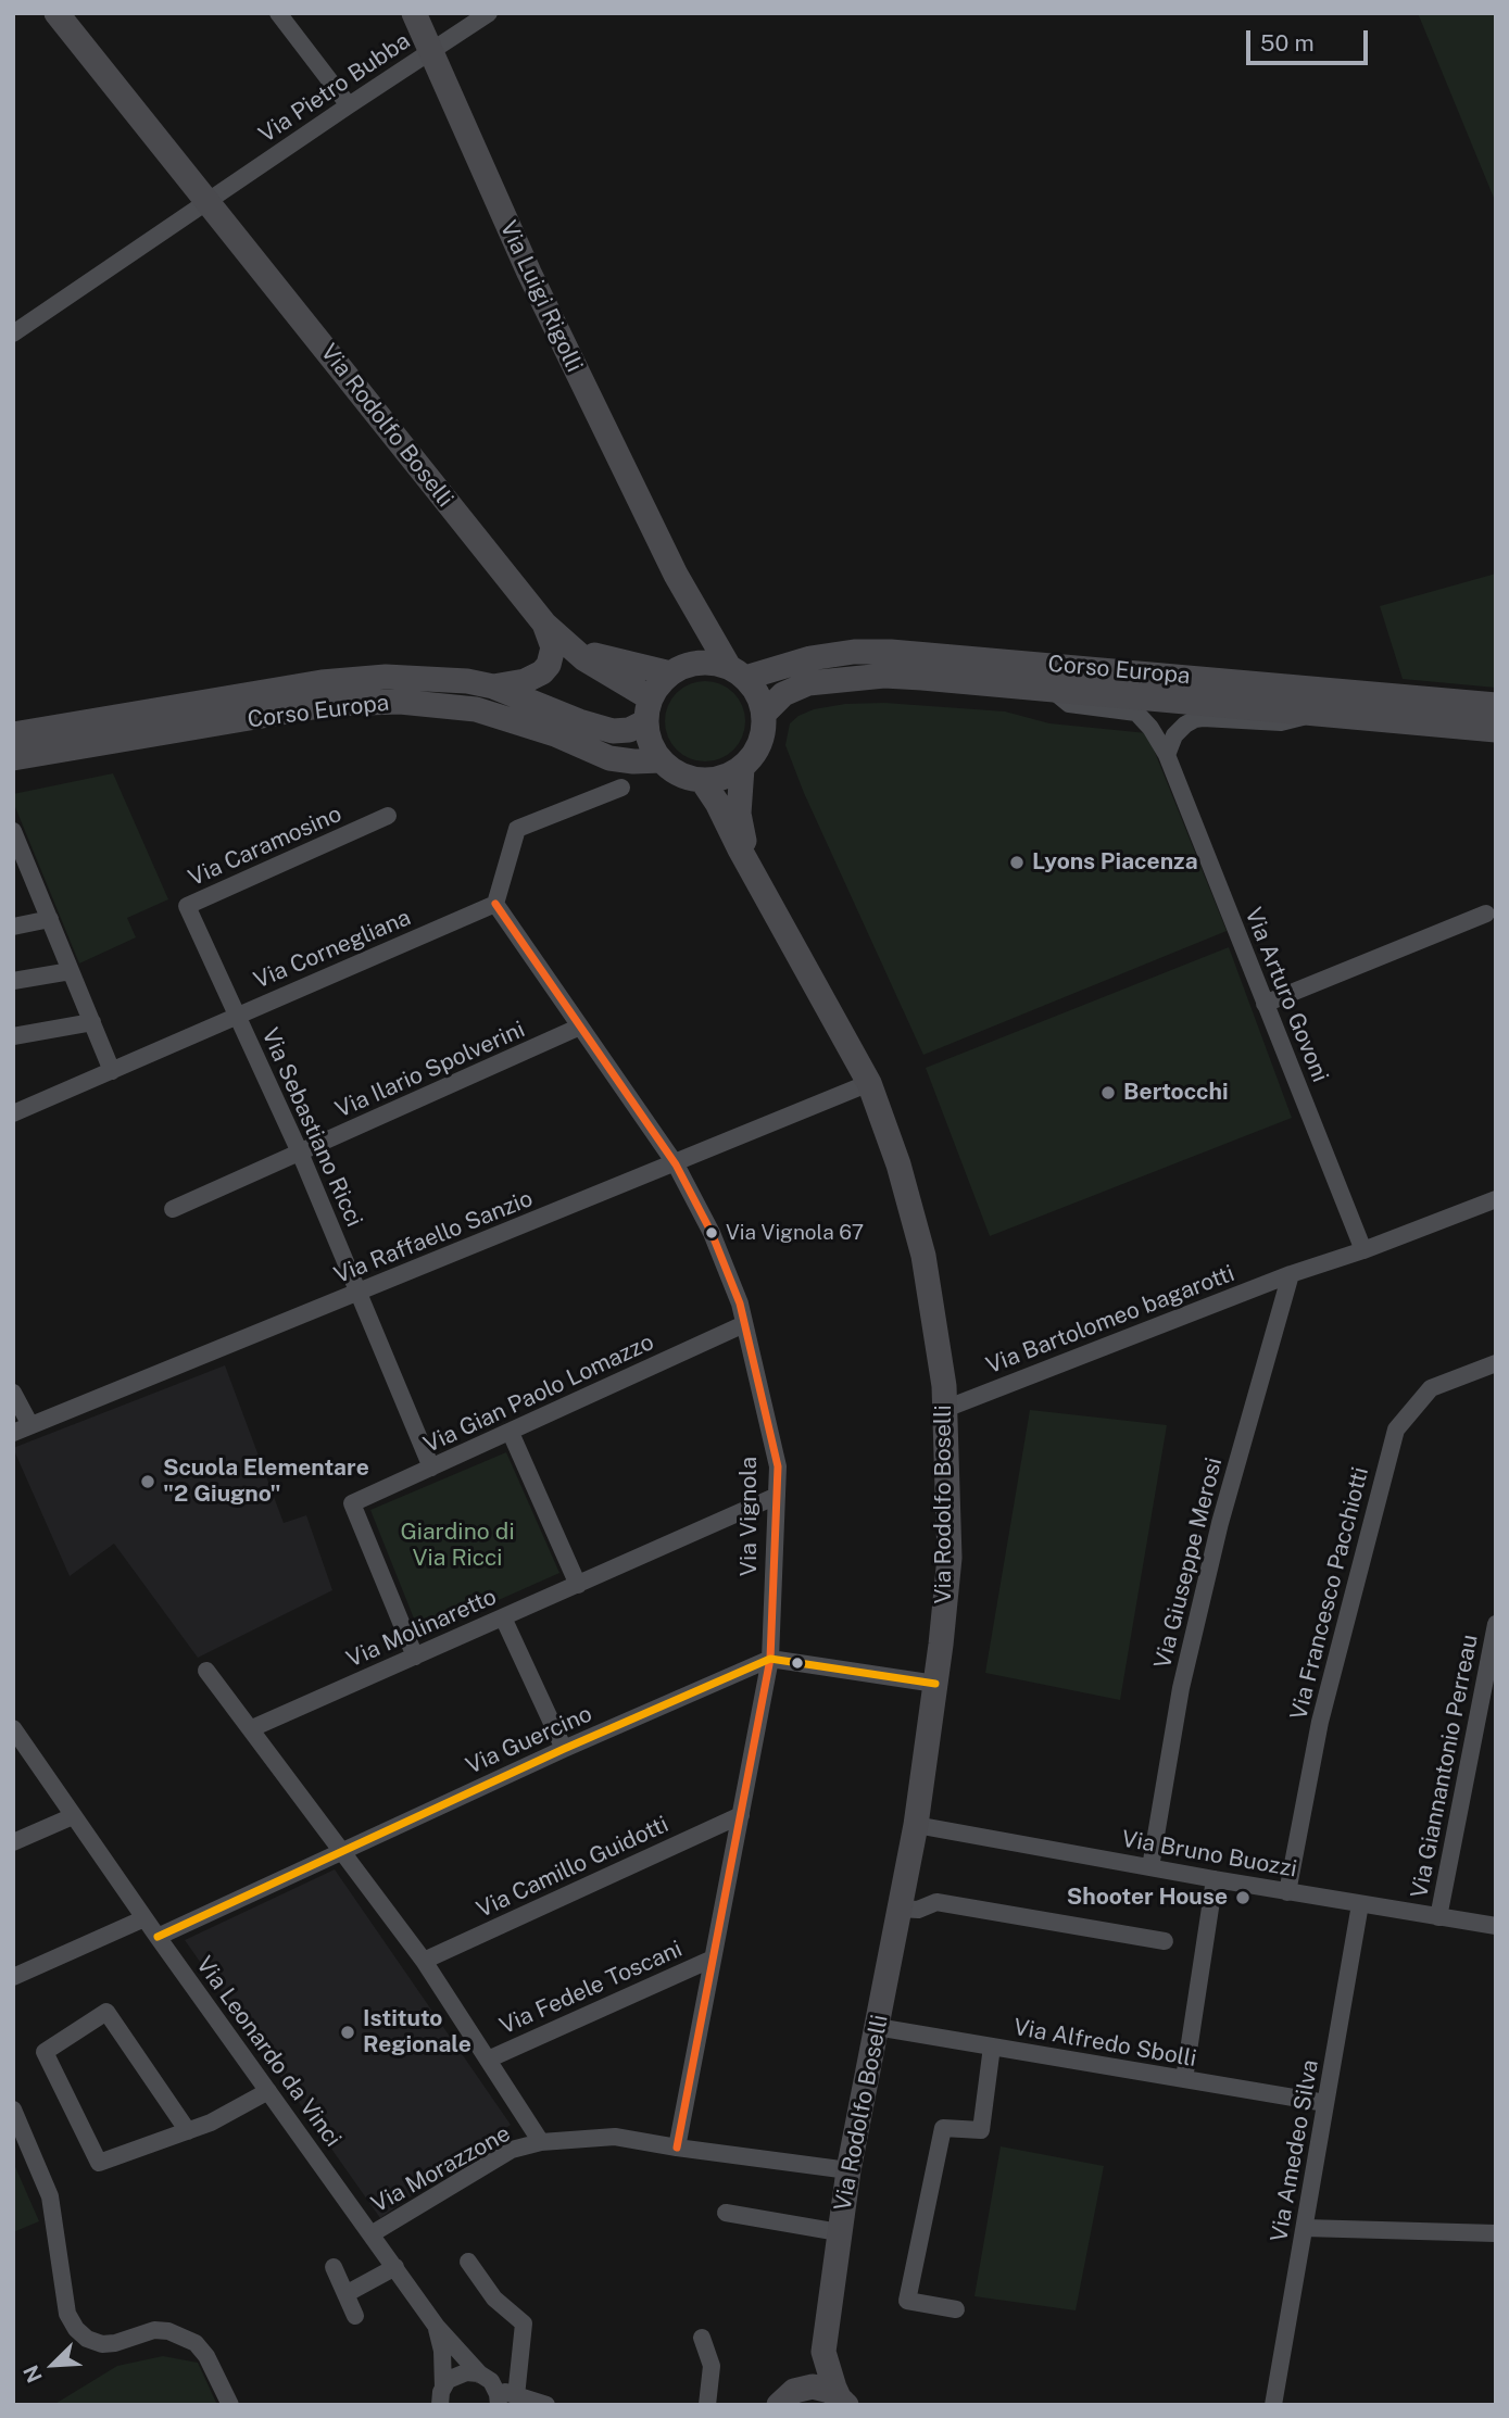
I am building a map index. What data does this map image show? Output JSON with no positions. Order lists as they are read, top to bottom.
{
  "streets": {
    "main road": ["Via Luigi Rigolli", "Via Rodolfo Boselli", "Corso Europa"],
    "street": [
      "Via Pietro Bubba",
      "Via Caramosino",
      "Via Cornegliana",
      "Via Arturo Govoni",
      "Via Ilario Spolverini",
      "Via Sebastiano Ricci",
      "Via Raffaello Sanzio",
      "Via Bartolomeo bagarotti",
      "Via Gian Paolo Lomazzo",
      "Via Vignola",
      "Via Giuseppe Merosi",
      "Via Francesco Pacchiotti",
      "Via Molinaretto",
      "Via Guercino",
      "Via Giannantonio Perreau",
      "Via Bruno Buozzi",
      "Via Camillo Guidotti",
      "Via Fedele Toscani",
      "Via Alfredo Sbolli",
      "Via Leonardo da Vinci",
      "Via Amedeo Silva",
      "Via Morazzone"
    ]
  },
  "crossings": [
    ["Via Pietro Bubba", "Via Luigi Rigolli"],
    ["Via Pietro Bubba", "Via Rodolfo Boselli"],
    ["Via Luigi Rigolli", "Via Rodolfo Boselli"],
    ["Via Luigi Rigolli", "Corso Europa"],
    ["Via Rodolfo Boselli", "Corso Europa"],
    ["Via Rodolfo Boselli", "Via Raffaello Sanzio"],
    ["Via Rodolfo Boselli", "Via Bartolomeo bagarotti"],
    ["Via Rodolfo Boselli", "Via Bruno Buozzi"],
    ["Via Rodolfo Boselli", "Via Alfredo Sbolli"],
    ["Via Rodolfo Boselli", "Via Morazzone"],
    ["Corso Europa", "Via Arturo Govoni"],
    ["Via Caramosino", "Via Cornegliana"],
    ["Via Caramosino", "Via Sebastiano Ricci"],
    ["Via Cornegliana", "Via Sebastiano Ricci"],
    ["Via Cornegliana", "Via Vignola"],
    ["Via Ilario Spolverini", "Via Sebastiano Ricci"],
    ["Via Ilario Spolverini", "Via Vignola"],
    ["Via Sebastiano Ricci", "Via Raffaello Sanzio"],
    ["Via Sebastiano Ricci", "Via Gian Paolo Lomazzo"],
    ["Via Raffaello Sanzio", "Via Vignola"],
    ["Via Bartolomeo bagarotti", "Via Giuseppe Merosi"],
    ["Via Gian Paolo Lomazzo", "Via Vignola"],
    ["Via Gian Paolo Lomazzo", "Via Molinaretto"],
    ["Via Vignola", "Via Molinaretto"],
    ["Via Vignola", "Via Guercino"],
    ["Via Vignola", "Via Camillo Guidotti"],
    ["Via Vignola", "Via Fedele Toscani"],
    ["Via Vignola", "Via Morazzone"],
    ["Via Giuseppe Merosi", "Via Bruno Buozzi"],
    ["Via Francesco Pacchiotti", "Via Bruno Buozzi"],
    ["Via Guercino", "Via Leonardo da Vinci"],
    ["Via Giannantonio Perreau", "Via Bruno Buozzi"],
    ["Via Bruno Buozzi", "Via Amedeo Silva"],
    ["Via Alfredo Sbolli", "Via Amedeo Silva"],
    ["Via Leonardo da Vinci", "Via Morazzone"]
  ],
  "parks": ["Giardino di Via Ricci"],
  "places": [
    "Lyons Piacenza",
    "Bertocchi",
    "Via Vignola 67",
    "Scuola Elementare \"2 Giugno\"",
    "Shooter House",
    "Istituto Regionale"
  ],
  "scale_bar": "50 m",
  "north": "bottom left"
}
